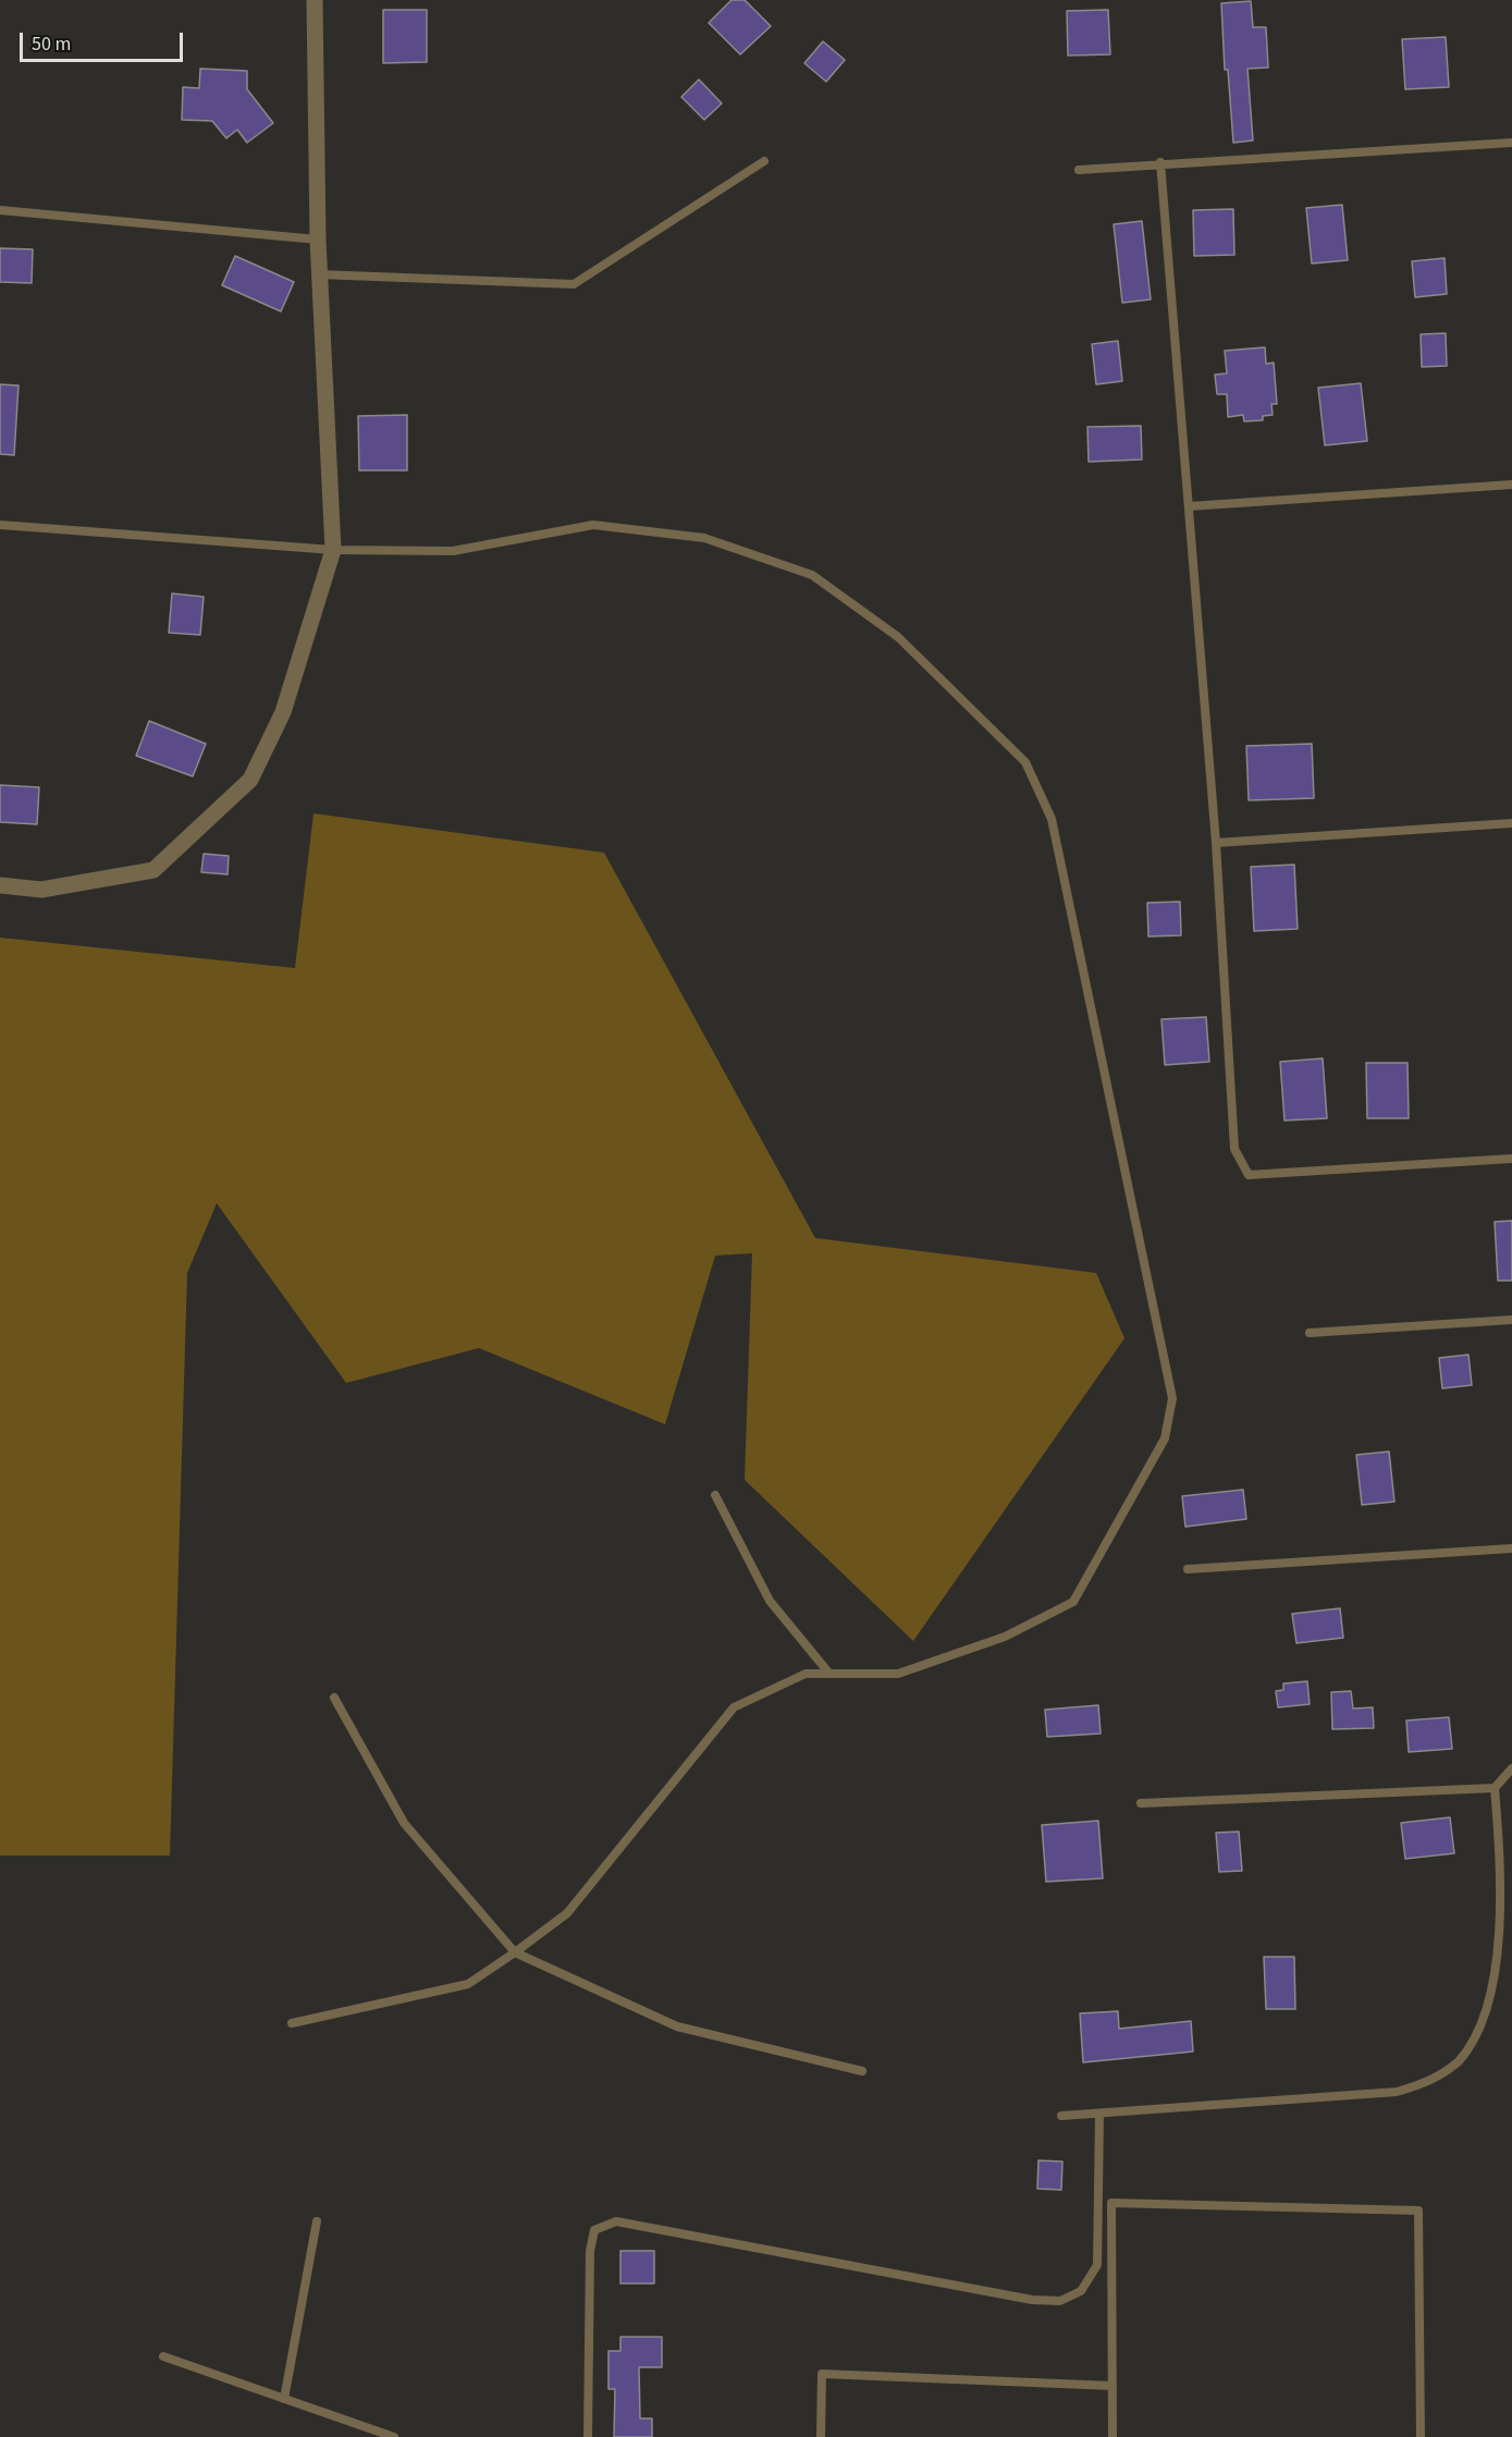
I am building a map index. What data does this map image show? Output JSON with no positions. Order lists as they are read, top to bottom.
{
  "scale_bar": "50 m"
}
